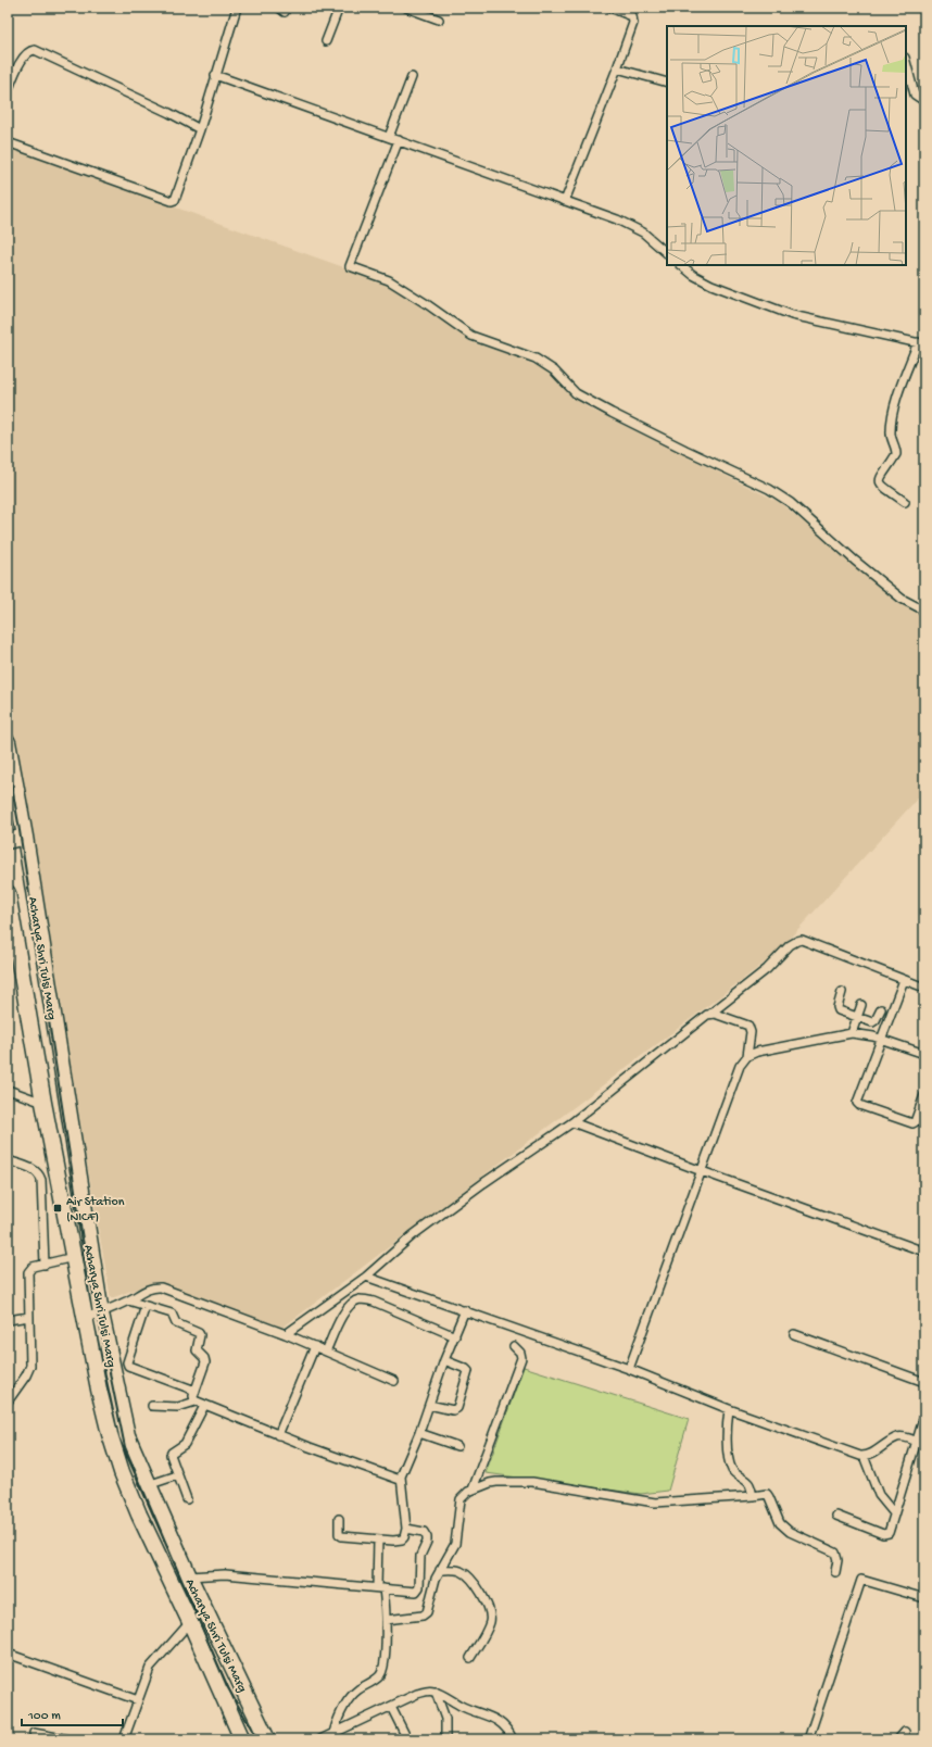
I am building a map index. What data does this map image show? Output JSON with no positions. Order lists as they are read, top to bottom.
{
  "streets": {
    "highway": ["Acharya Shri Tulsi Marg"]
  },
  "places": {
    "transit": ["Air Station (NICF)"]
  },
  "scale_bar": "100 m"
}
